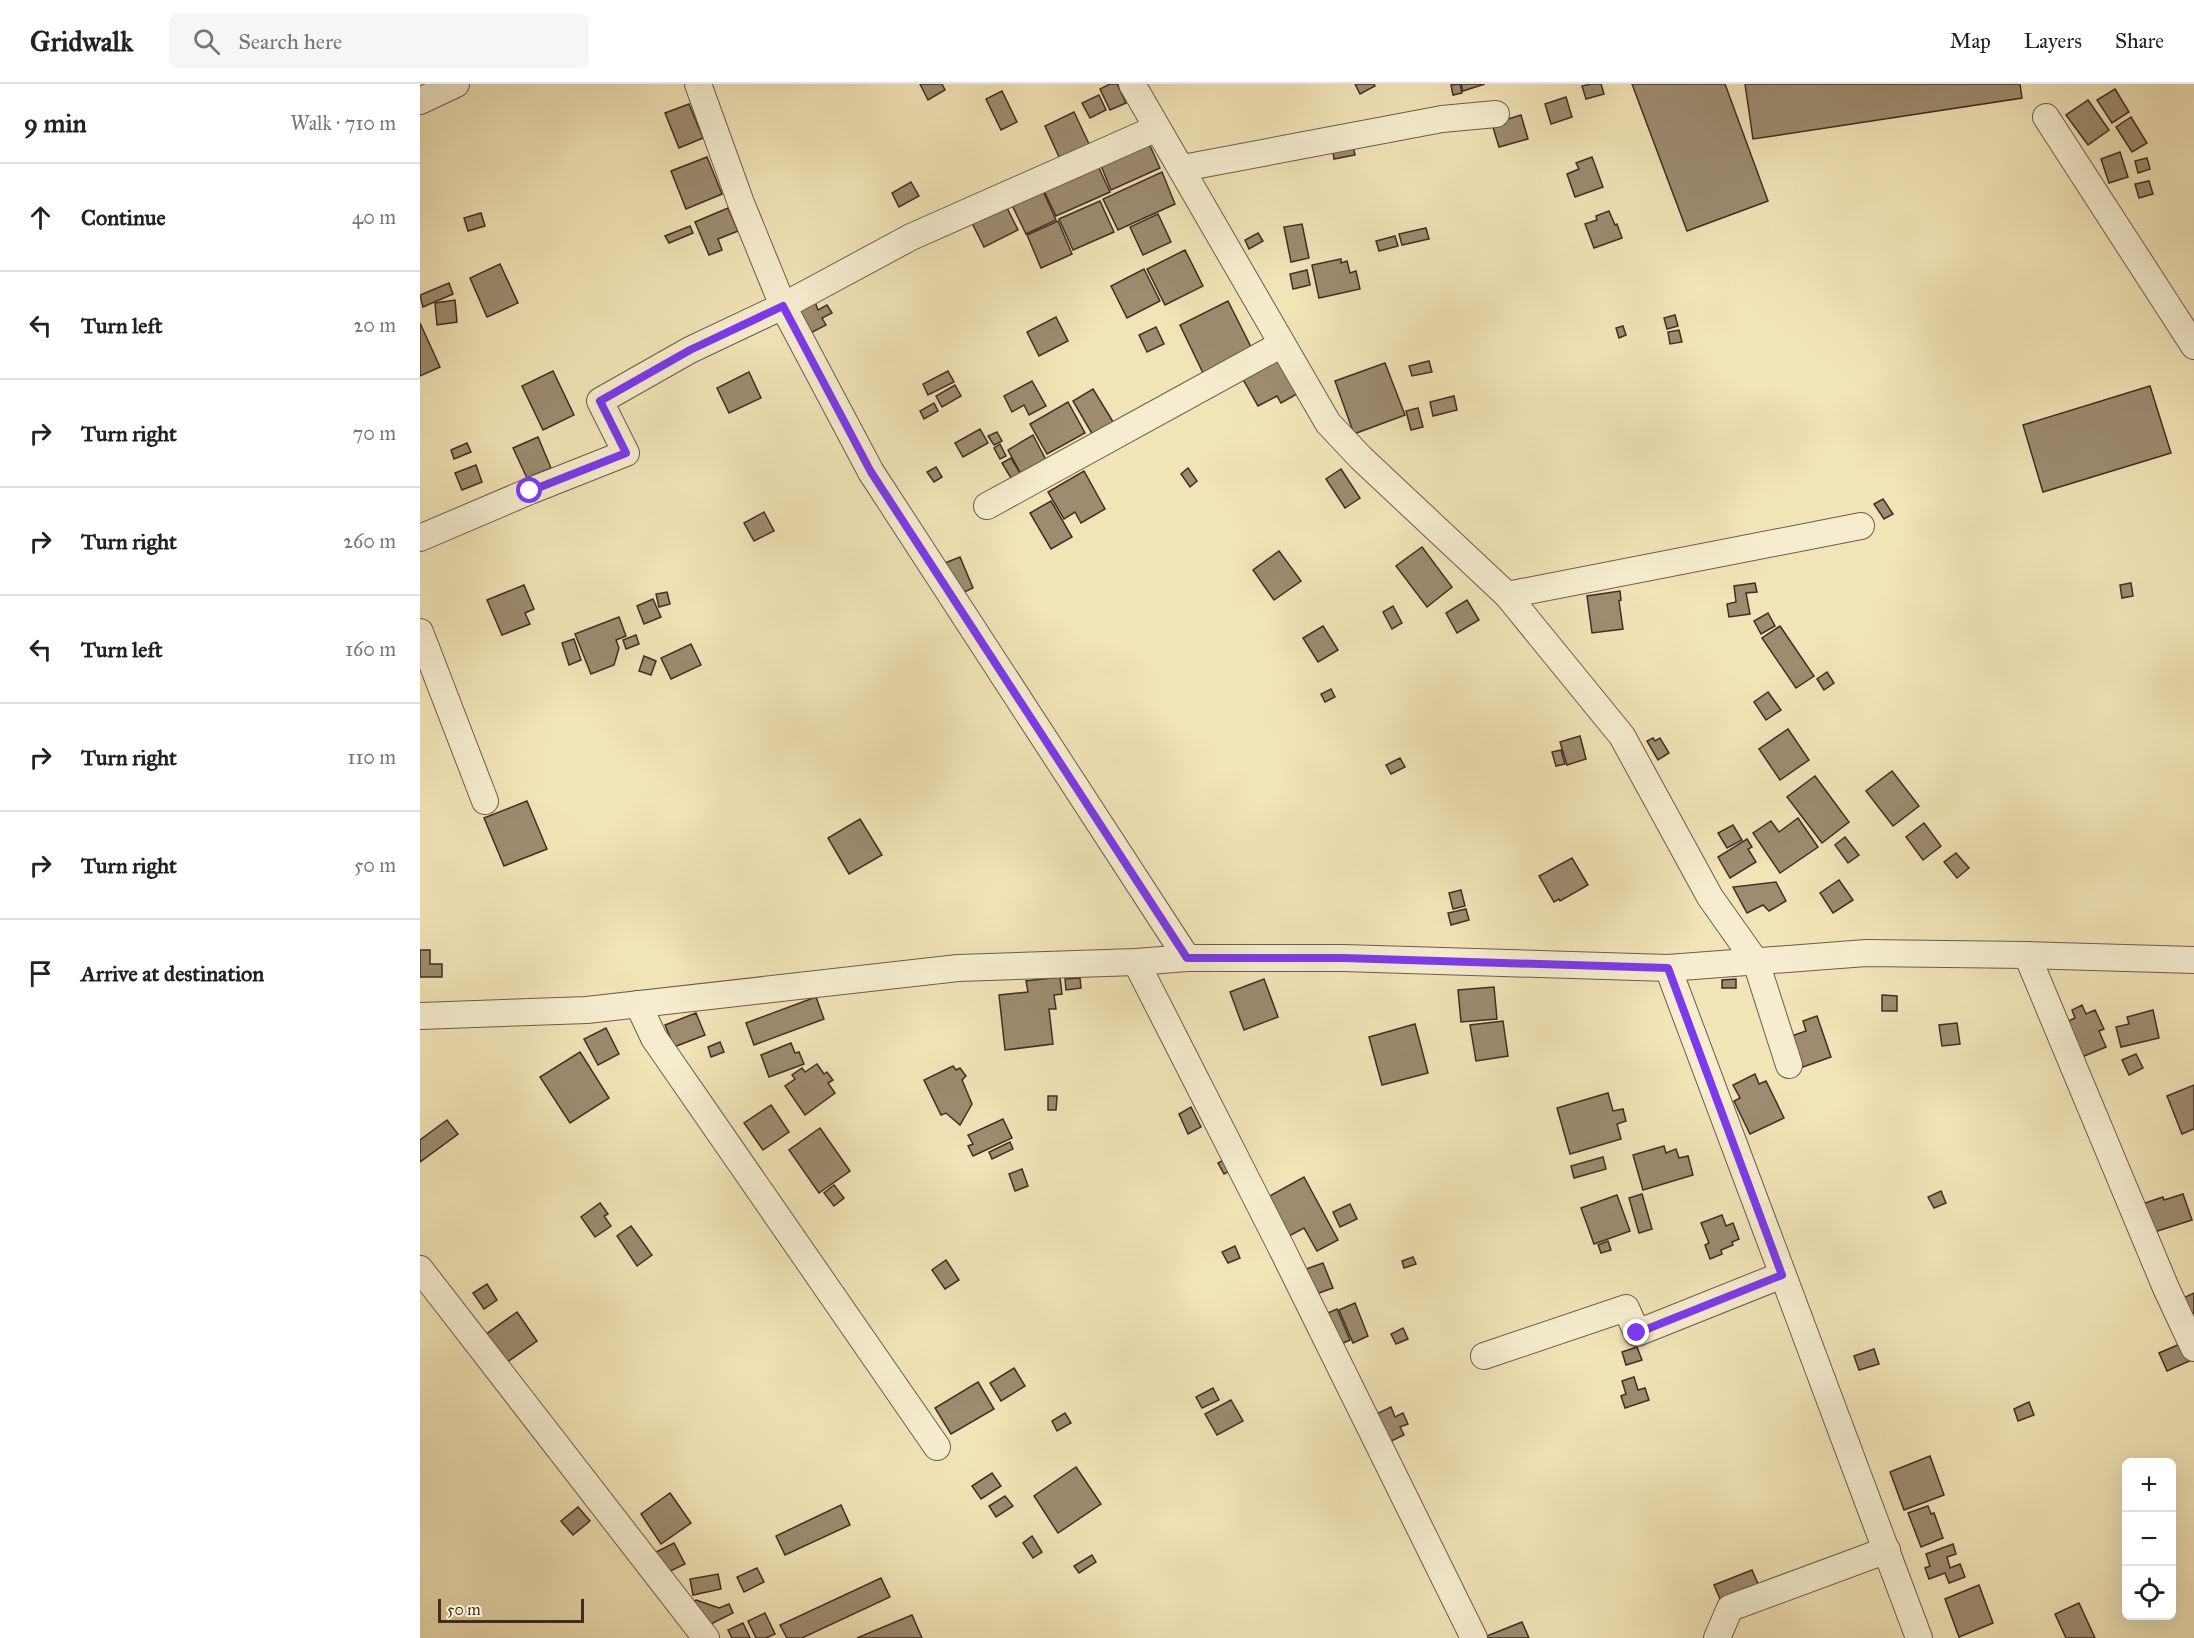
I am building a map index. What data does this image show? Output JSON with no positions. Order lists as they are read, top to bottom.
{
  "scale_bar": "50 m",
  "page": {
    "header": "Gridwalk",
    "search": "Search here",
    "nav": ["Map", "Layers", "Share"],
    "heading": ["9 min", "Walk · 710 m"],
    "list": [
      ["Continue", "40 m"],
      ["Turn left", "20 m"],
      ["Turn right", "70 m"],
      ["Turn right", "260 m"],
      ["Turn left", "160 m"],
      ["Turn right", "110 m"],
      ["Turn right", "50 m"],
      "Arrive at destination"
    ],
    "map_buttons": ["+", "−"],
    "scale": "50 m"
  }
}
